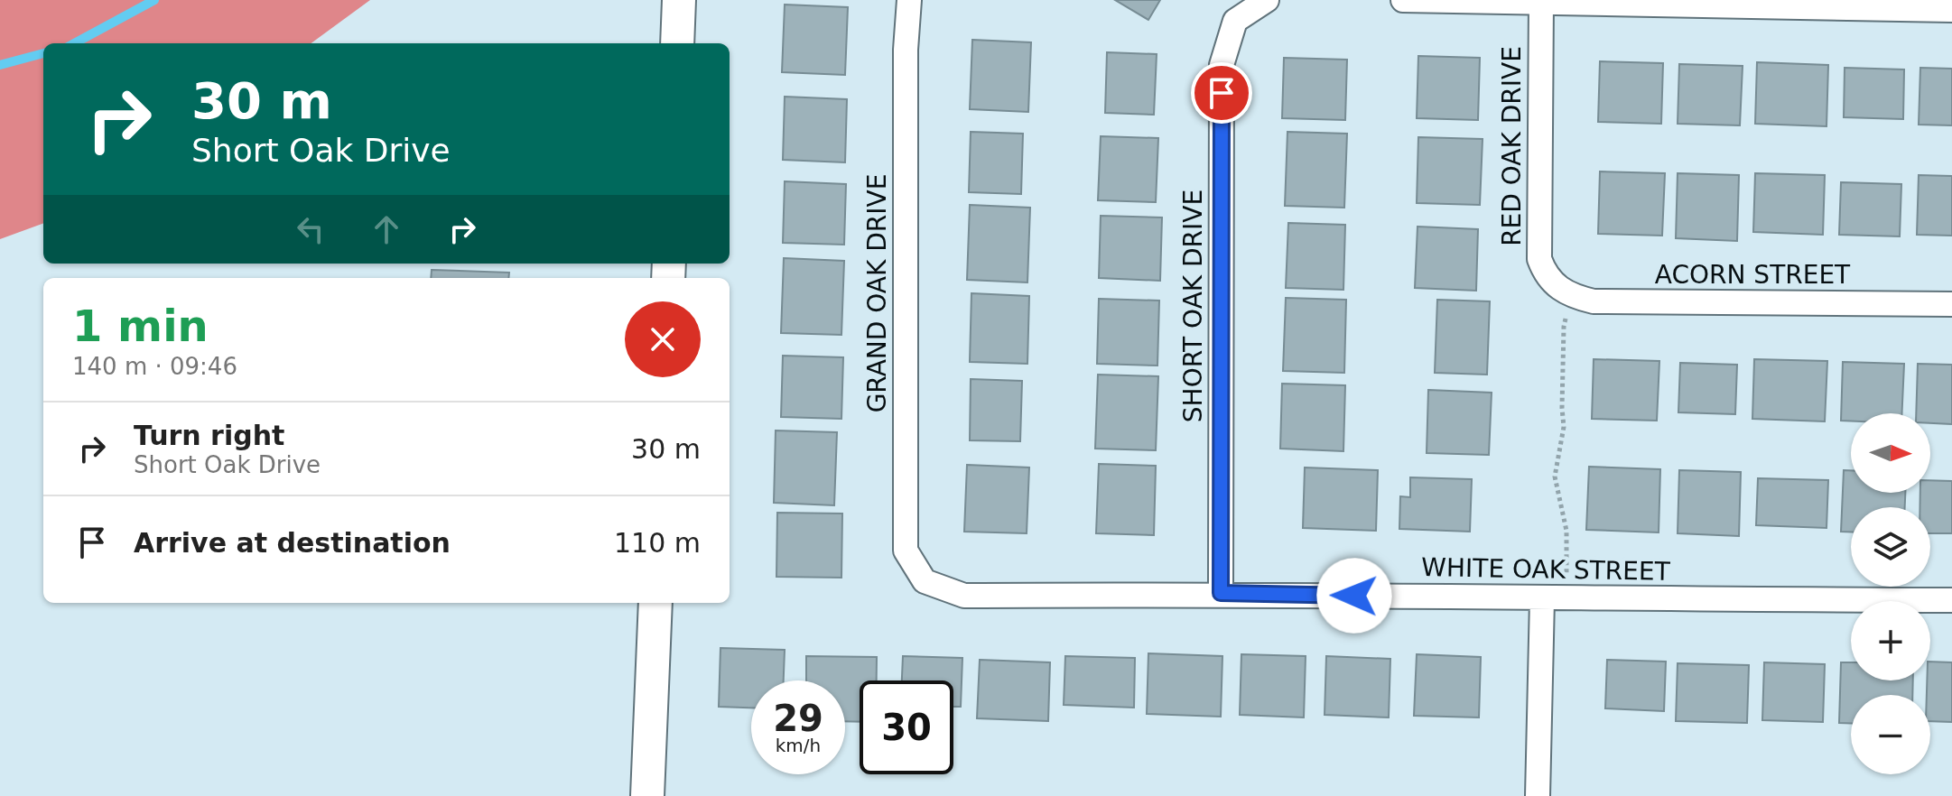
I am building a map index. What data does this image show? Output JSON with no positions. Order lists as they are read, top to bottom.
{
  "streets": {
    "street": [
      "RED OAK DRIVE",
      "ACORN STREET",
      "GRAND OAK DRIVE",
      "SHORT OAK DRIVE",
      "WHITE OAK STREET"
    ]
  },
  "crossings": [
    ["RED OAK DRIVE", "ACORN STREET"],
    ["GRAND OAK DRIVE", "WHITE OAK STREET"],
    ["SHORT OAK DRIVE", "WHITE OAK STREET"]
  ],
  "north": "right",
  "page": {
    "turn": ["30 m", "Short Oak Drive"],
    "heading": ["1 min", "140 m · 09:46"],
    "list": [
      {
        "name": "Turn right",
        "note": "Short Oak Drive",
        "value": "30 m"
      },
      {
        "name": "Arrive at destination",
        "value": "110 m"
      }
    ],
    "map_buttons": ["+", "−"],
    "speed": "29 km/h",
    "limit": "30"
  }
}
